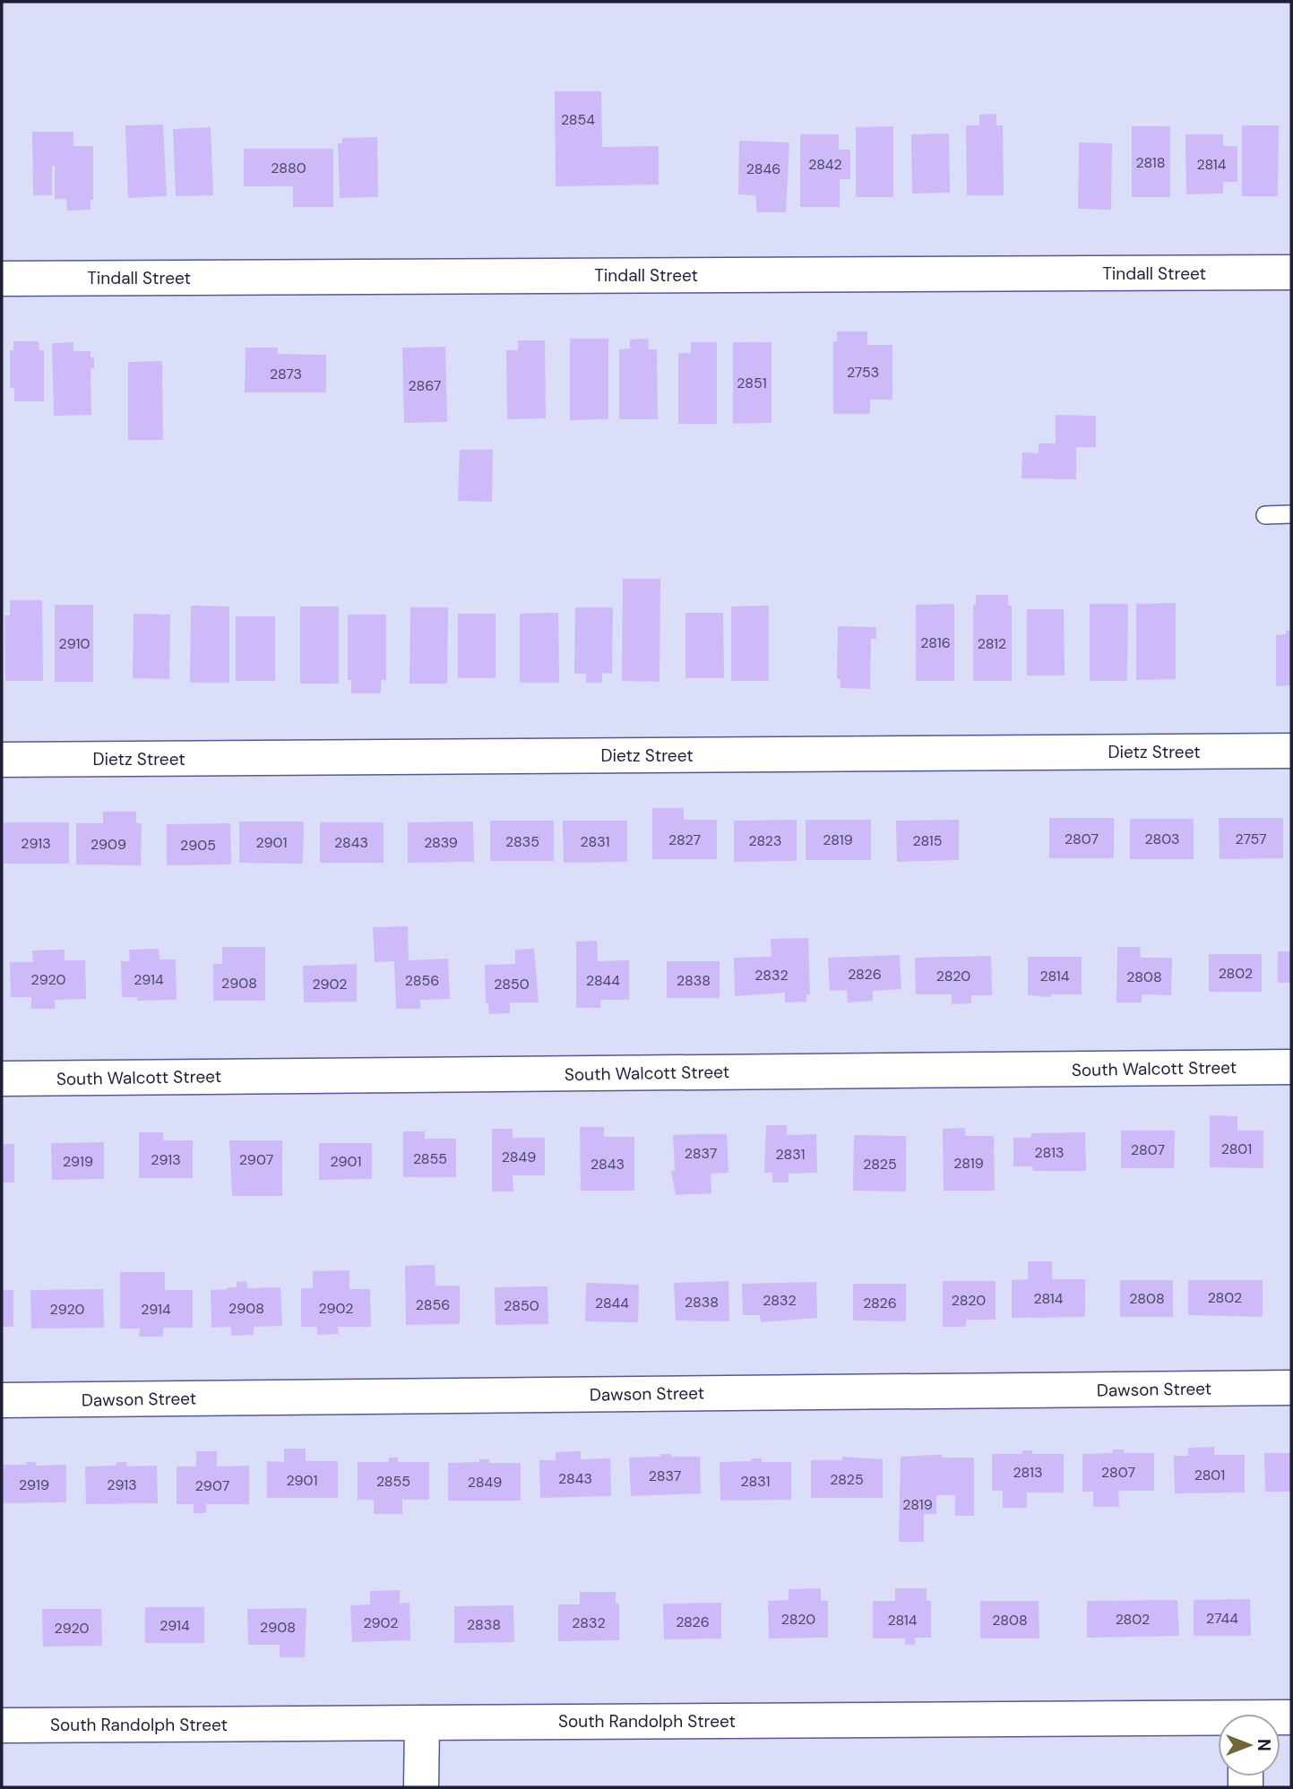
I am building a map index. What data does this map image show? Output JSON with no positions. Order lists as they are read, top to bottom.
{
  "streets": {
    "street": [
      "Tindall Street",
      "Dietz Street",
      "South Walcott Street",
      "Dawson Street",
      "South Randolph Street"
    ]
  },
  "house_numbers": [
    "2854",
    "2818",
    "2842",
    "2814",
    "2880",
    "2846",
    "2753",
    "2873",
    "2851",
    "2867",
    "2816",
    "2910",
    "2812",
    "2807",
    "2803",
    "2757",
    "2827",
    "2819",
    "2823",
    "2815",
    "2835",
    "2831",
    "2901",
    "2843",
    "2839",
    "2913",
    "2909",
    "2905",
    "2802",
    "2826",
    "2832",
    "2820",
    "2814",
    "2808",
    "2920",
    "2914",
    "2856",
    "2844",
    "2838",
    "2908",
    "2902",
    "2850",
    "2801",
    "2807",
    "2813",
    "2837",
    "2831",
    "2849",
    "2855",
    "2913",
    "2907",
    "2919",
    "2901",
    "2819",
    "2843",
    "2825",
    "2802",
    "2814",
    "2808",
    "2832",
    "2820",
    "2838",
    "2844",
    "2826",
    "2856",
    "2850",
    "2908",
    "2902",
    "2920",
    "2914",
    "2813",
    "2807",
    "2801",
    "2837",
    "2843",
    "2825",
    "2901",
    "2855",
    "2831",
    "2849",
    "2919",
    "2913",
    "2907",
    "2819",
    "2744",
    "2820",
    "2802",
    "2814",
    "2808",
    "2826",
    "2902",
    "2832",
    "2838",
    "2914",
    "2908",
    "2920"
  ],
  "north": "right"
}
